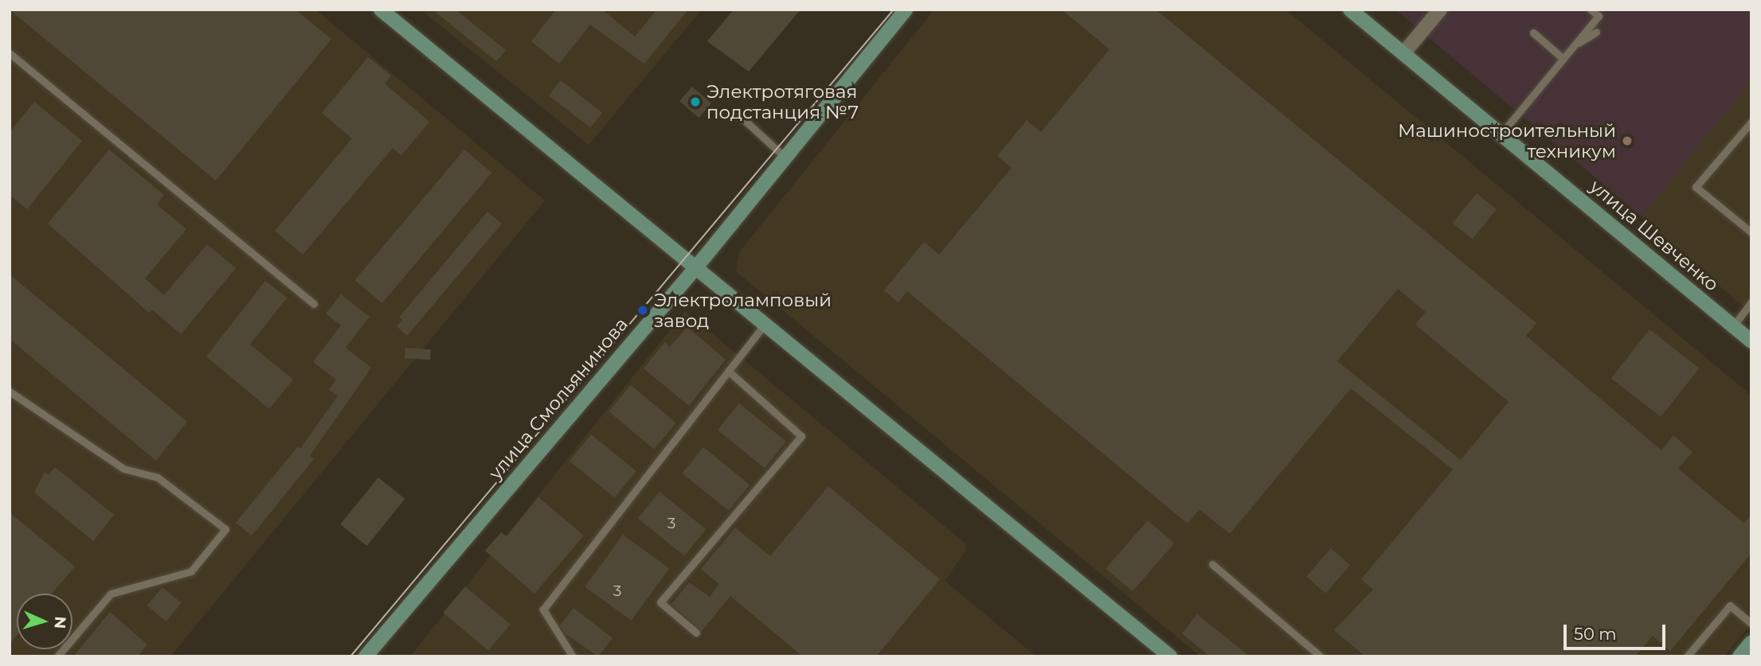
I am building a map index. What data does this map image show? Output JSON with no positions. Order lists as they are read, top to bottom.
{
  "streets": {
    "street": ["улица Шевченко", "улица Смольянинова"]
  },
  "places": ["Электротяговая подстанция №7", "Машиностроительный техникум", "Электроламповый завод"],
  "house_numbers": ["3", "3"],
  "scale_bar": "50 m",
  "north": "right"
}
